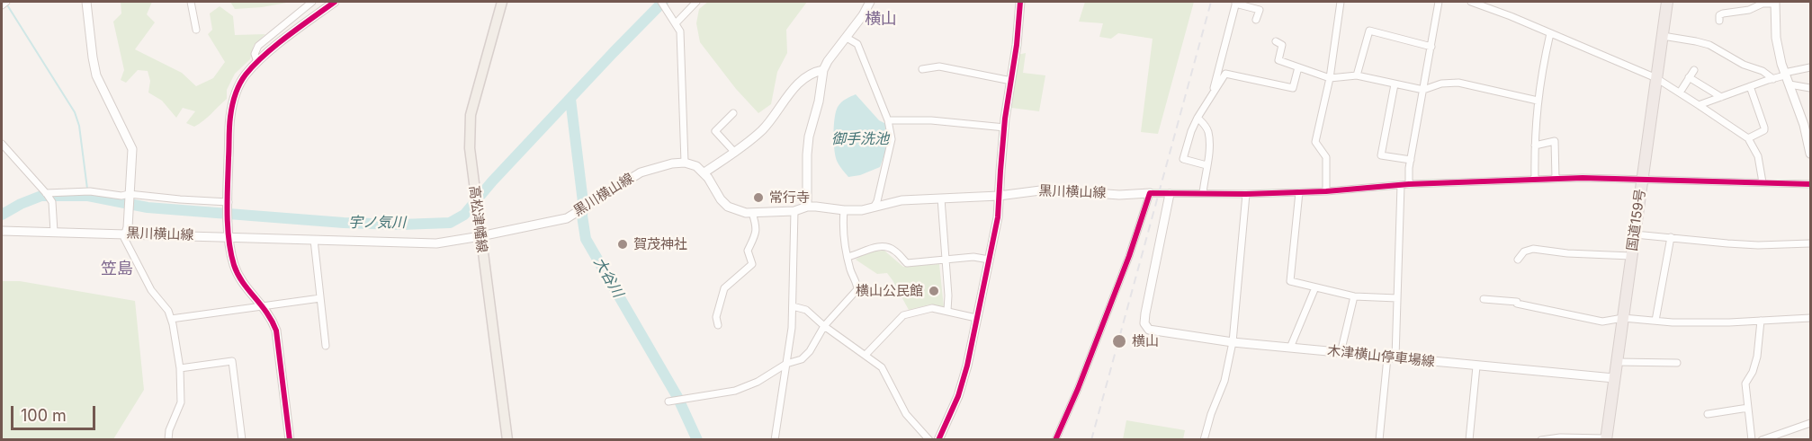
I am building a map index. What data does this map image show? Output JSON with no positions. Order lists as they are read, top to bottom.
{
  "streets": {
    "highway": ["国道159号"],
    "main road": ["黒川横山線", "高松津幡線", "木津横山停車場線"]
  },
  "crossings": [
    ["黒川横山線", "高松津幡線"],
    ["国道159号", "木津横山停車場線"]
  ],
  "districts": ["横山", "笠島"],
  "water": ["御手洗池", "宇ノ気川", "大谷川"],
  "places": [
    "常行寺",
    "賀茂神社",
    "横山公民館",
    "横山"
  ],
  "scale_bar": "100 m"
}
